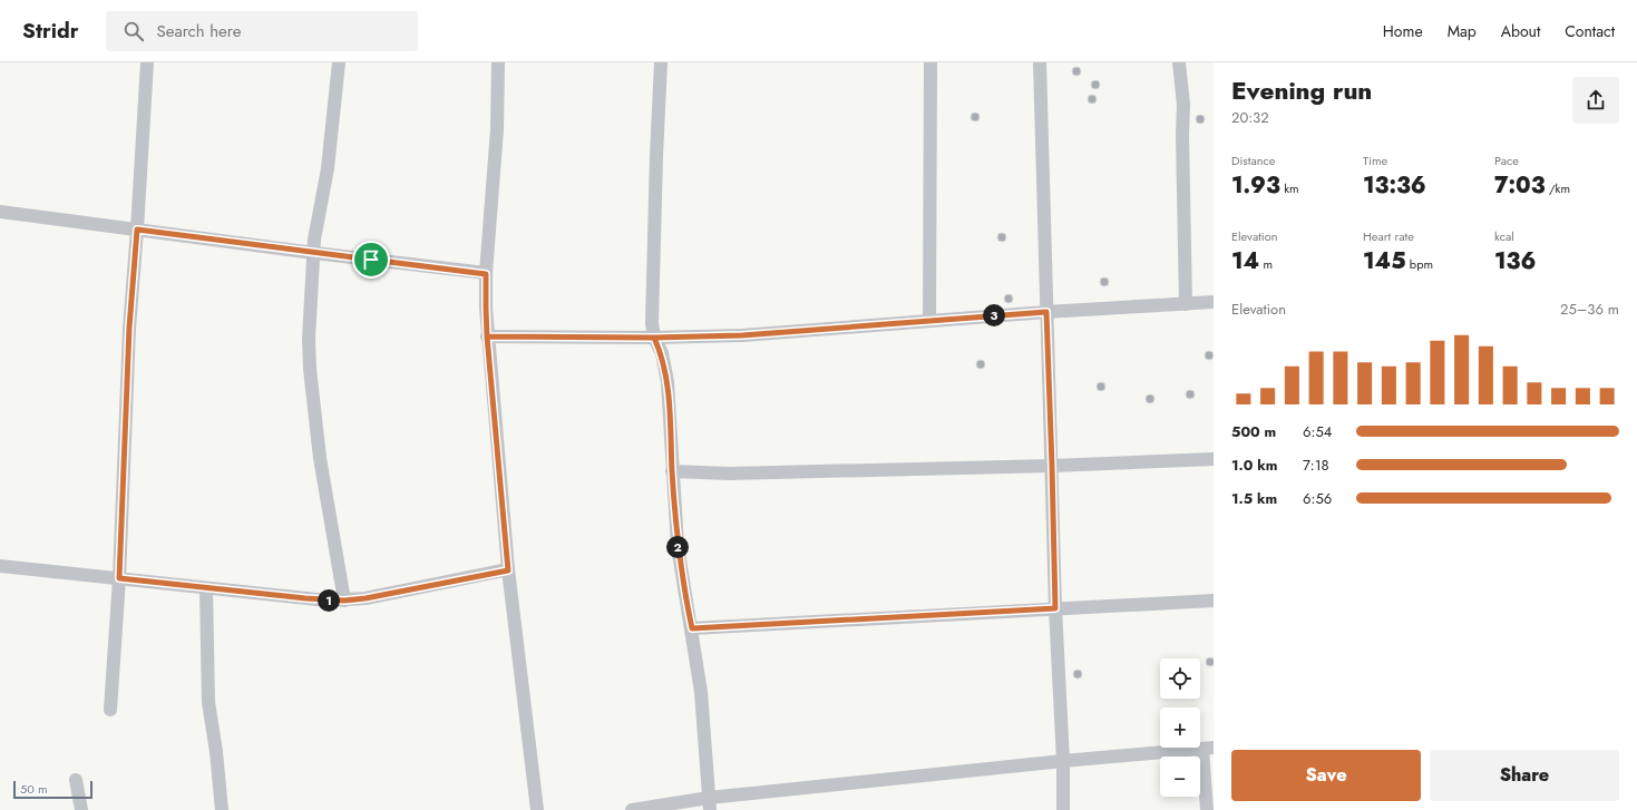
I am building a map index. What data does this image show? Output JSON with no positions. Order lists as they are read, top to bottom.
{
  "scale_bar": "50 m",
  "page": {
    "header": "Stridr",
    "search": "Search here",
    "nav": [
      "Home",
      "Map",
      "About",
      "Contact"
    ],
    "heading": ["Evening run", "20:32"],
    "stats": [
      ["Distance", "1.93 km"],
      ["Time", "13:36"],
      ["Pace", "7:03 /km"],
      ["Elevation", "14 m"],
      ["Heart rate", "145 bpm"],
      ["kcal", "136"]
    ],
    "chart": ["Elevation", "25–36 m"],
    "pins": ["3", "2", "1"],
    "list": [
      {
        "name": "500 m",
        "note": "6:54"
      },
      {
        "name": "1.0 km",
        "note": "7:18"
      },
      {
        "name": "1.5 km",
        "note": "6:56"
      }
    ],
    "map_buttons": ["+", "−"],
    "buttons": ["Save", "Share"],
    "scale": "50 m"
  }
}
